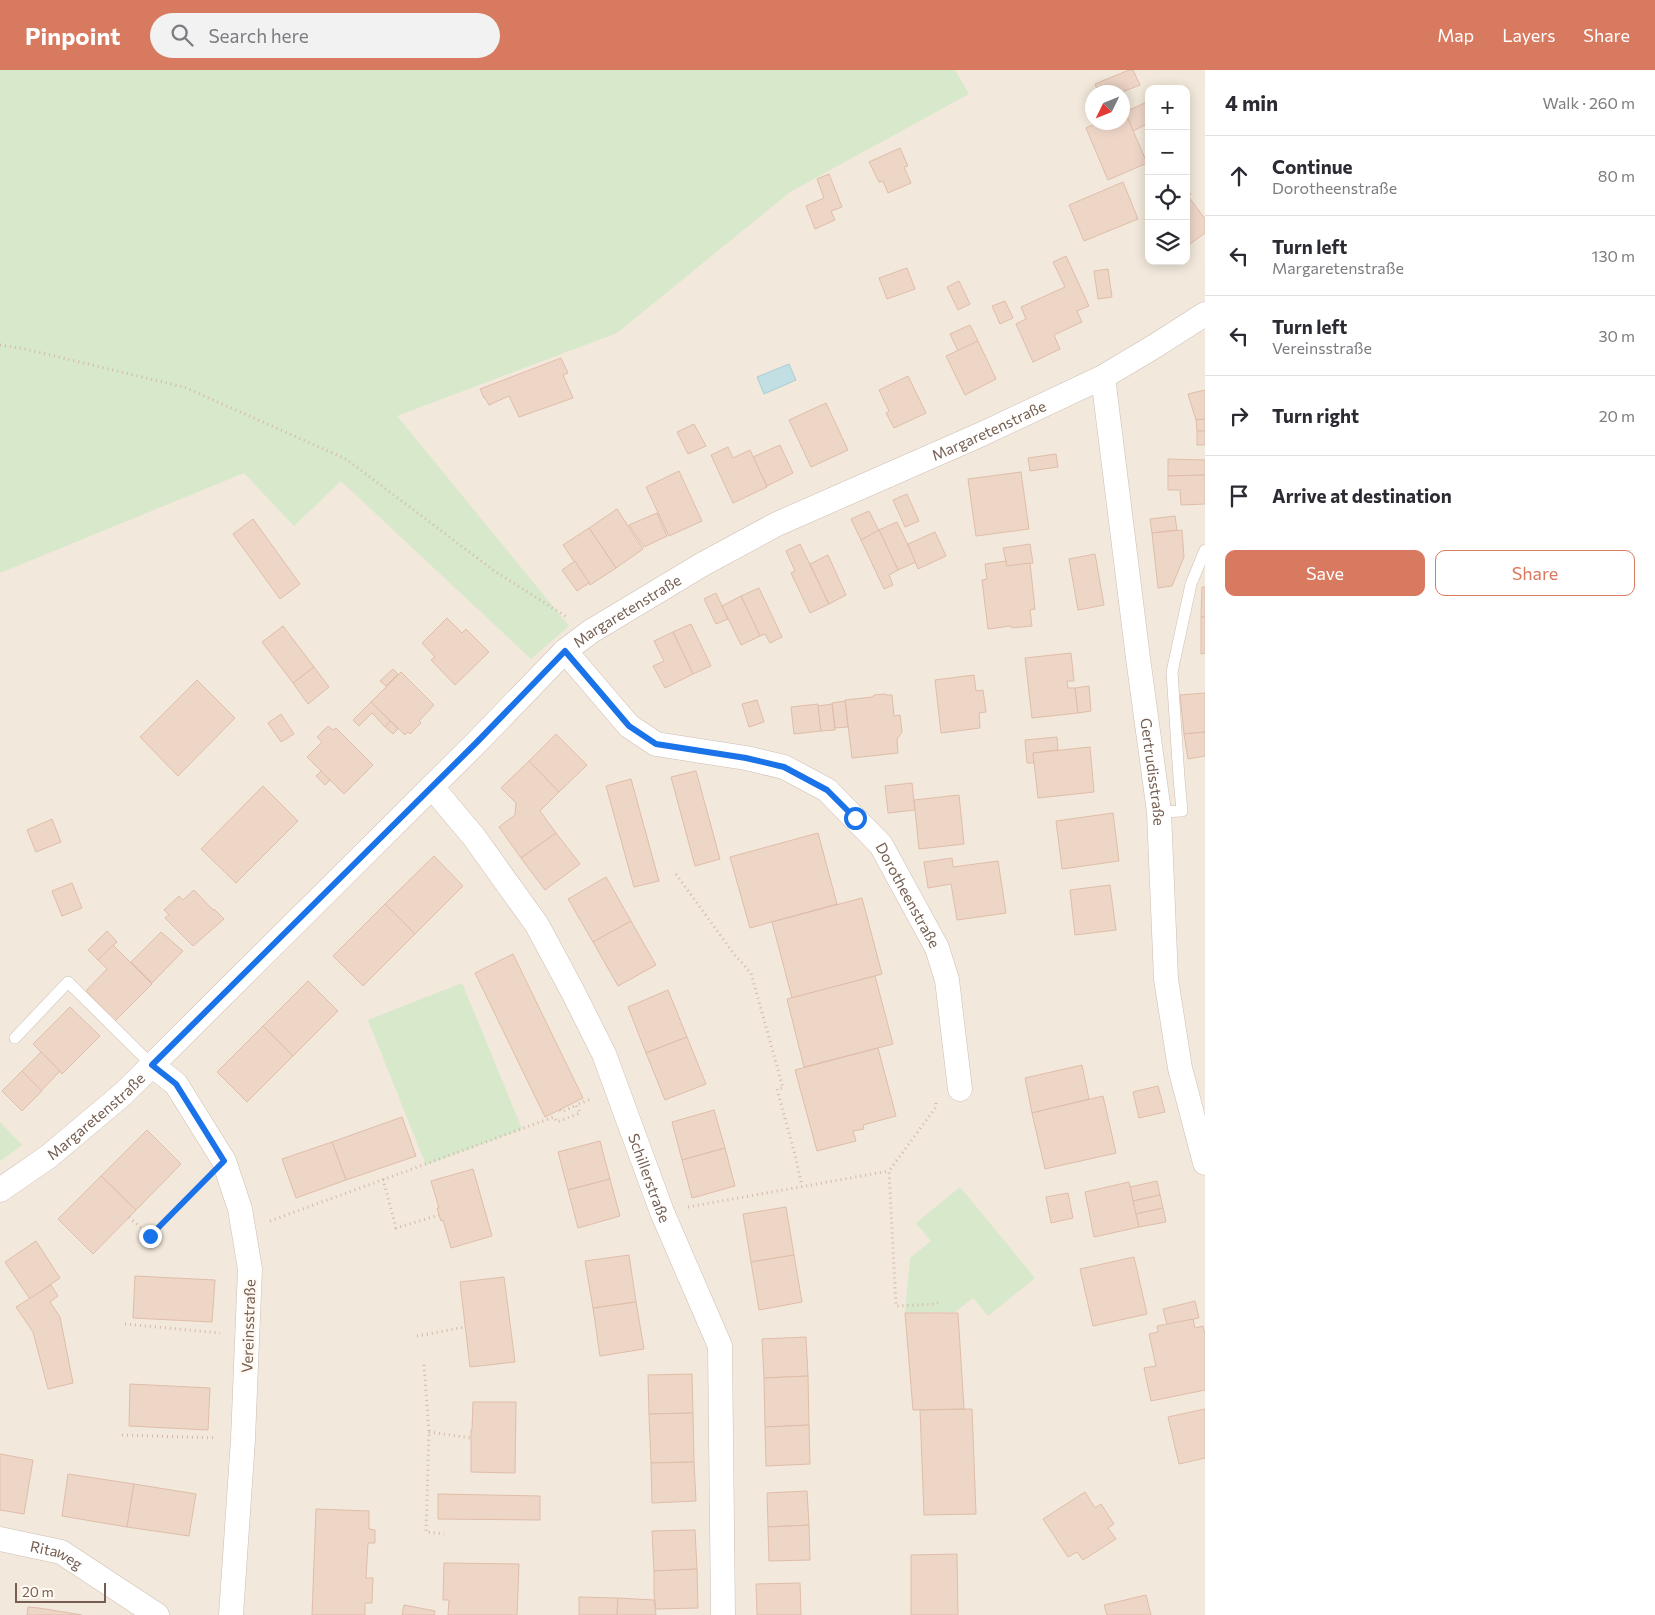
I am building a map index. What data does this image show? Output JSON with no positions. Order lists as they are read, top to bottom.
{
  "streets": {
    "street": [
      "Margaretenstraße",
      "Gertrudisstraße",
      "Dorotheenstraße",
      "Schillerstraße",
      "Vereinsstraße",
      "Ritaweg"
    ]
  },
  "crossings": [
    ["Margaretenstraße", "Gertrudisstraße"],
    ["Margaretenstraße", "Dorotheenstraße"],
    ["Margaretenstraße", "Schillerstraße"],
    ["Margaretenstraße", "Vereinsstraße"]
  ],
  "scale_bar": "20 m",
  "north": "bottom left",
  "page": {
    "header": "Pinpoint",
    "search": "Search here",
    "nav": ["Map", "Layers", "Share"],
    "heading": ["4 min", "Walk · 260 m"],
    "map_buttons": ["+", "−"],
    "list": [
      ["Continue", "Dorotheenstraße", "80 m"],
      ["Turn left", "Margaretenstraße", "130 m"],
      ["Turn left", "Vereinsstraße", "30 m"],
      ["Turn right", "20 m"],
      "Arrive at destination"
    ],
    "buttons": ["Save", "Share"],
    "scale": "20 m"
  }
}
